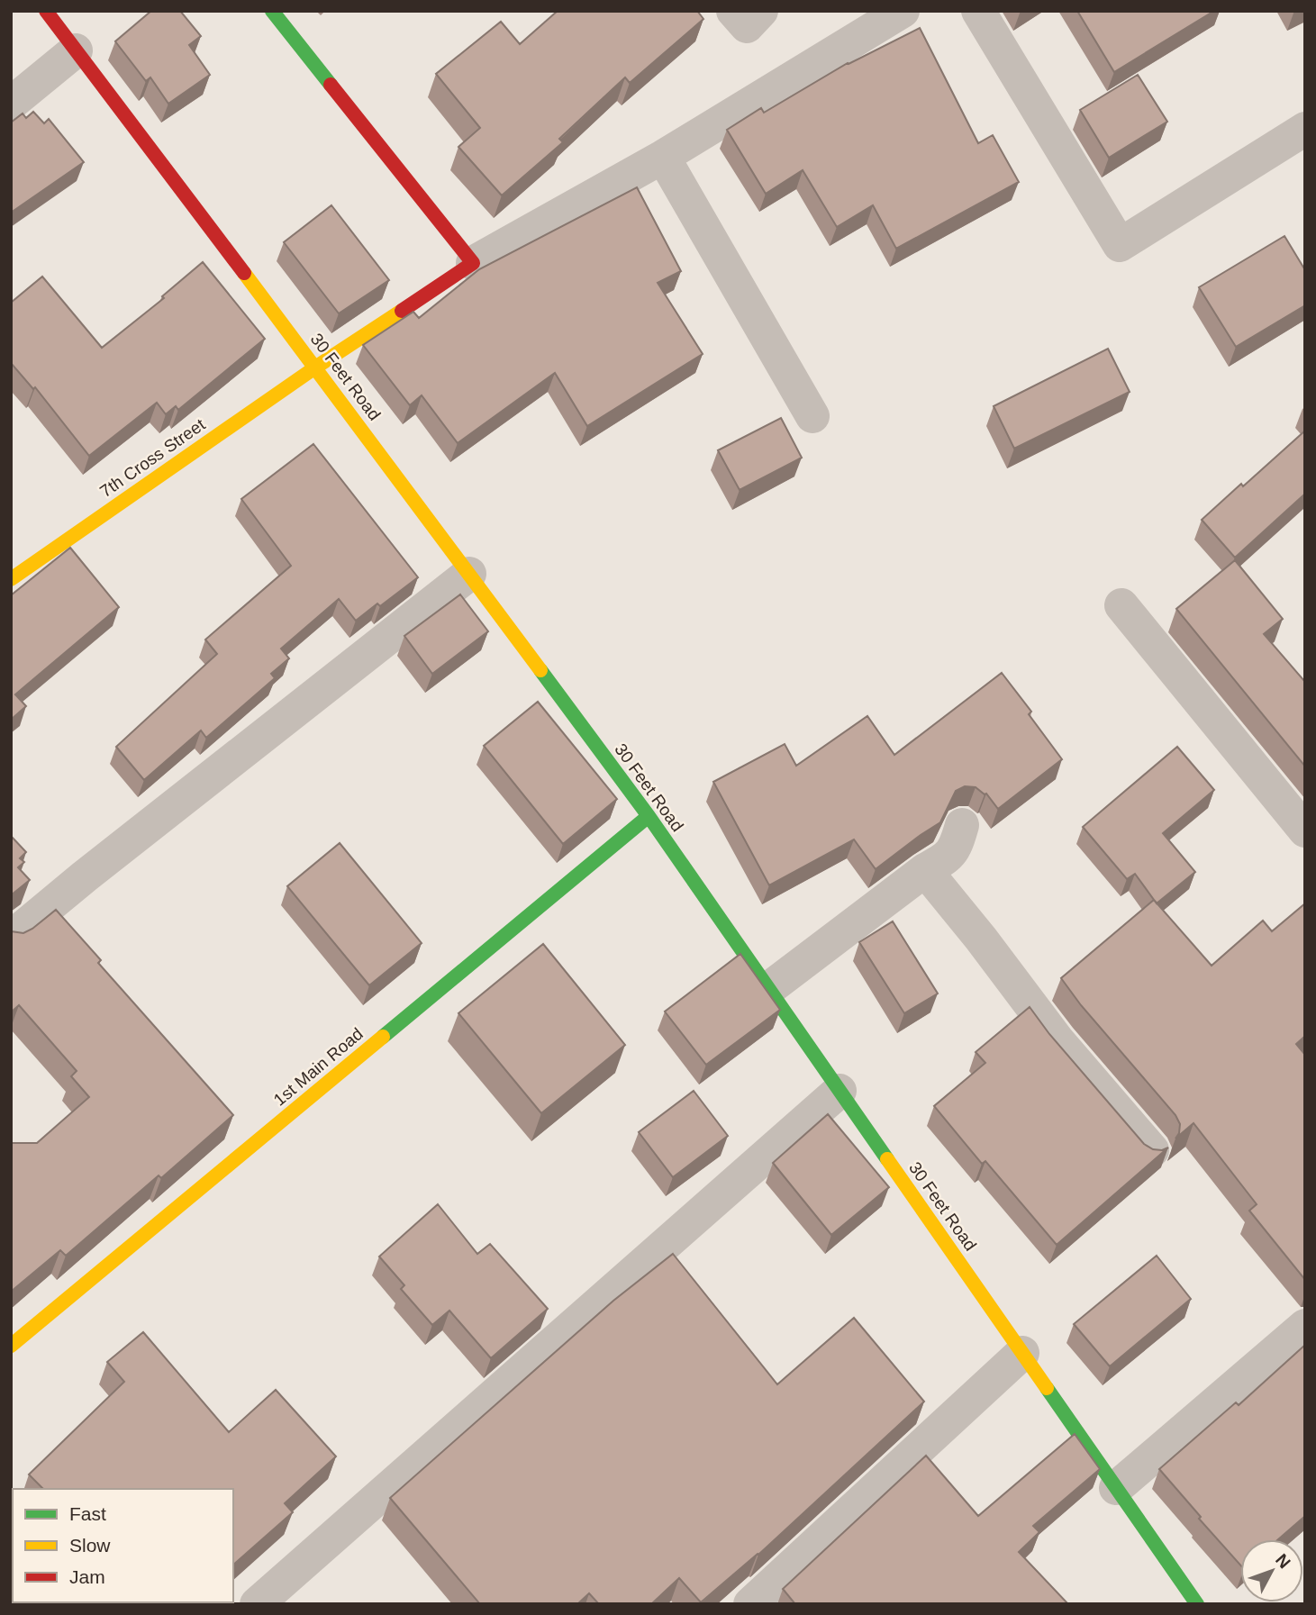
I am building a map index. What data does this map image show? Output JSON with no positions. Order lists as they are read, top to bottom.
{
  "streets": {
    "street": ["30 Feet Road", "7th Cross Street", "1st Main Road"]
  },
  "crossings": [
    ["30 Feet Road", "7th Cross Street"],
    ["30 Feet Road", "1st Main Road"]
  ],
  "legend": ["Fast", "Slow", "Jam"],
  "north": "top right"
}
